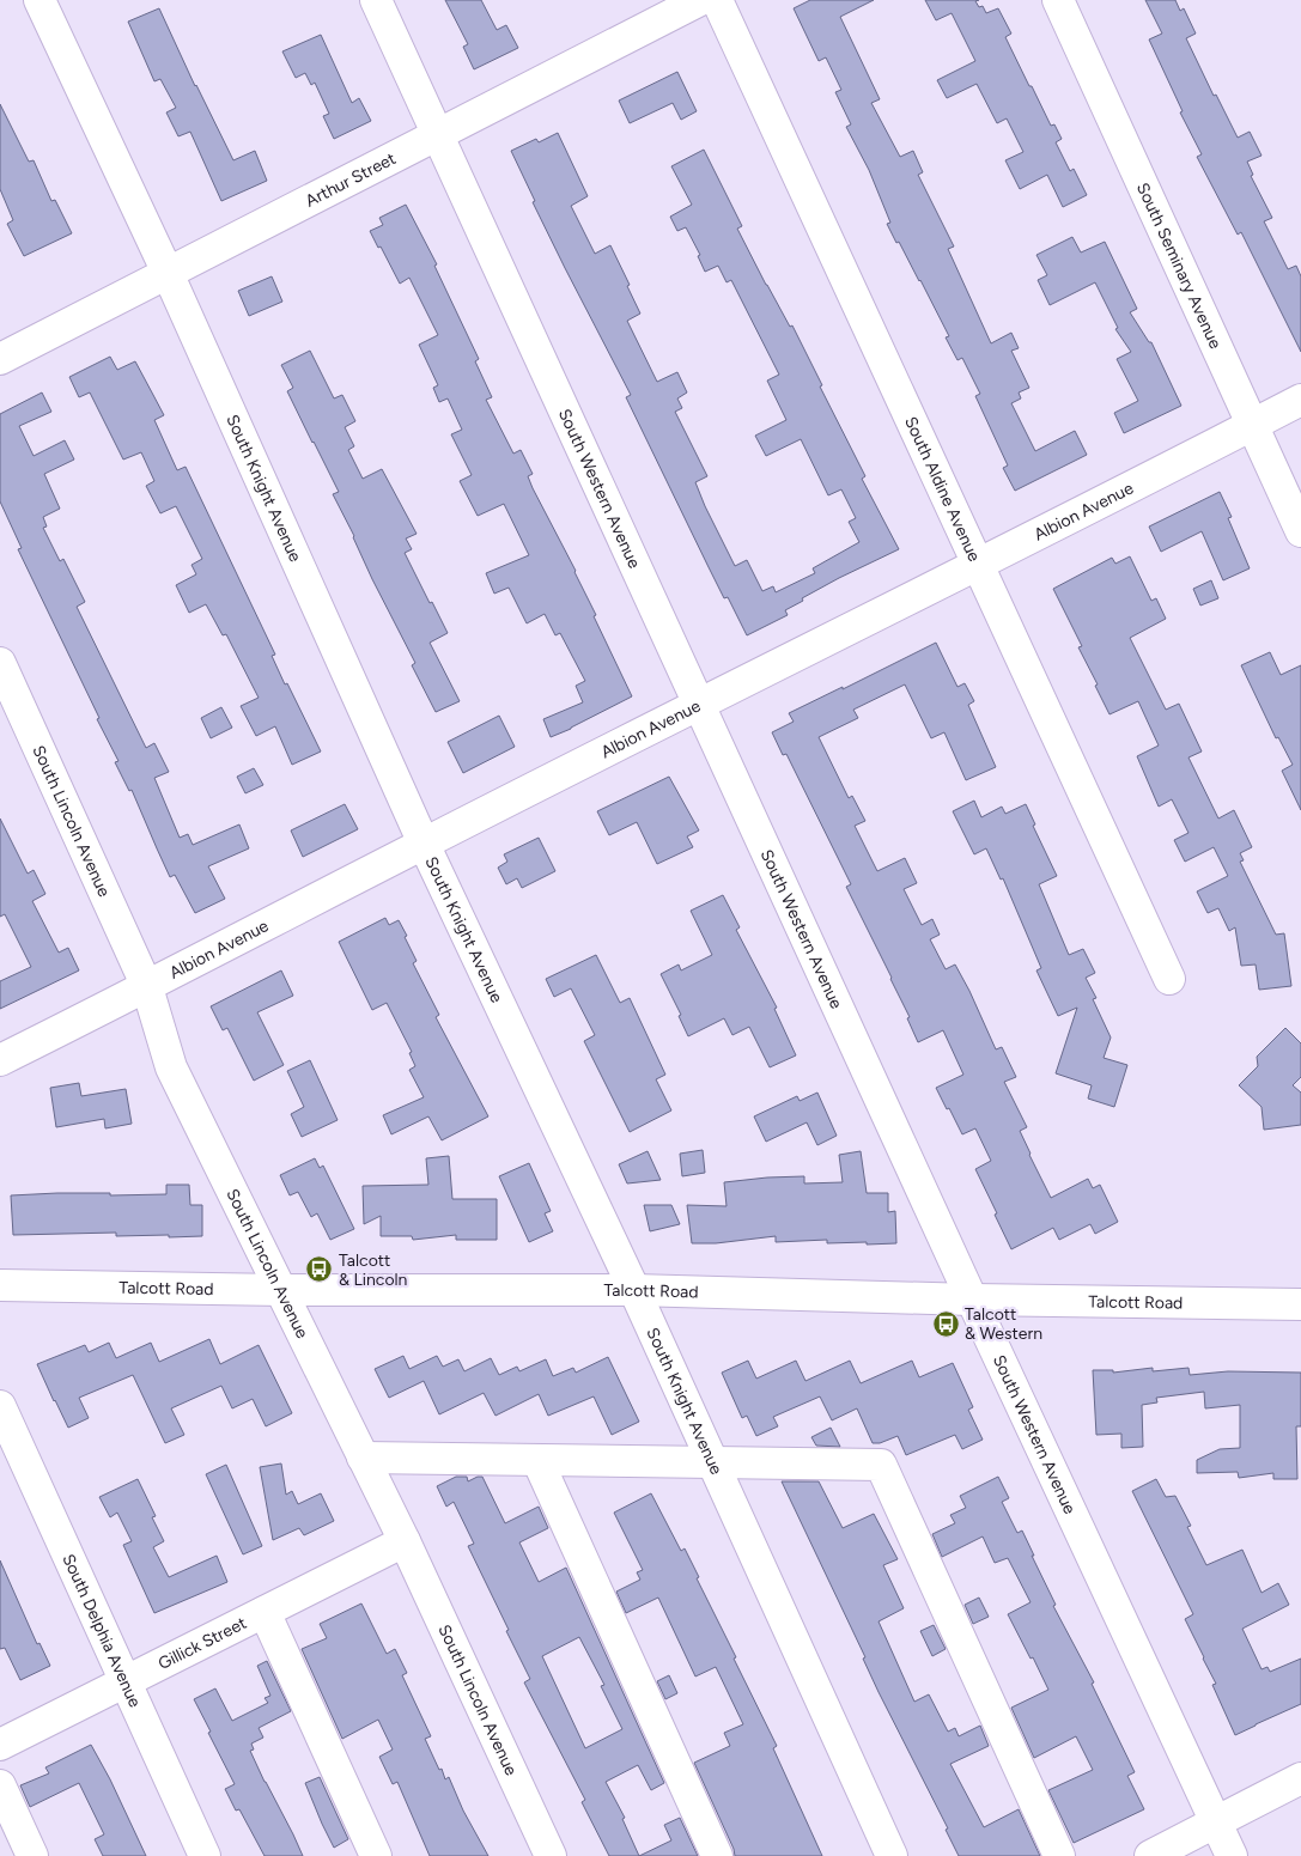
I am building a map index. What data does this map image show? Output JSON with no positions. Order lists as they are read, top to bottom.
{
  "streets": {
    "street": [
      "Arthur Street",
      "South Seminary Avenue",
      "South Knight Avenue",
      "South Western Avenue",
      "South Aldine Avenue",
      "Albion Avenue",
      "South Lincoln Avenue",
      "Talcott Road",
      "South Delphia Avenue",
      "Gillick Street"
    ]
  },
  "crossings": [
    ["Arthur Street", "South Knight Avenue"],
    ["Arthur Street", "South Western Avenue"],
    ["South Seminary Avenue", "Albion Avenue"],
    ["South Knight Avenue", "Albion Avenue"],
    ["South Knight Avenue", "Talcott Road"],
    ["South Western Avenue", "Albion Avenue"],
    ["South Western Avenue", "Talcott Road"],
    ["South Aldine Avenue", "Albion Avenue"],
    ["Albion Avenue", "South Lincoln Avenue"],
    ["South Lincoln Avenue", "Talcott Road"],
    ["South Lincoln Avenue", "Gillick Street"],
    ["South Delphia Avenue", "Gillick Street"]
  ],
  "places": {
    "bus stop": ["Talcott & Lincoln", "Talcott & Western"]
  }
}
